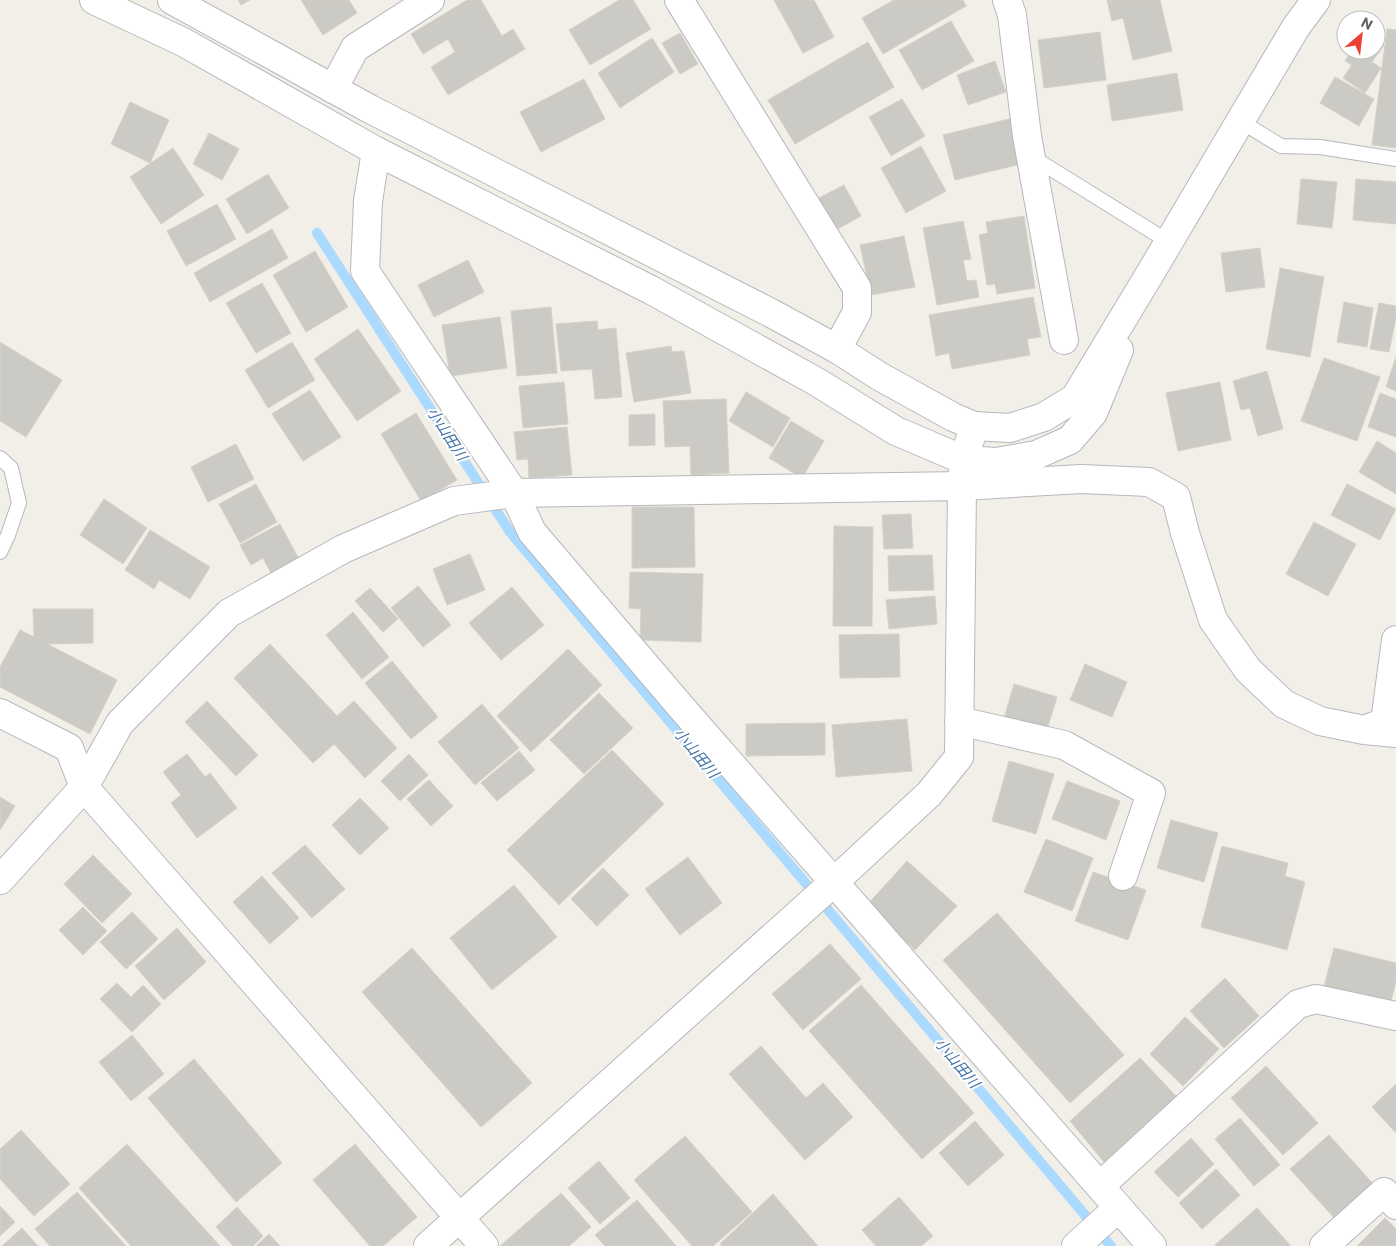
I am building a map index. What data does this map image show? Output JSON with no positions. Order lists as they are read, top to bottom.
{
  "water": ["小山田川"],
  "north": "top right"
}
